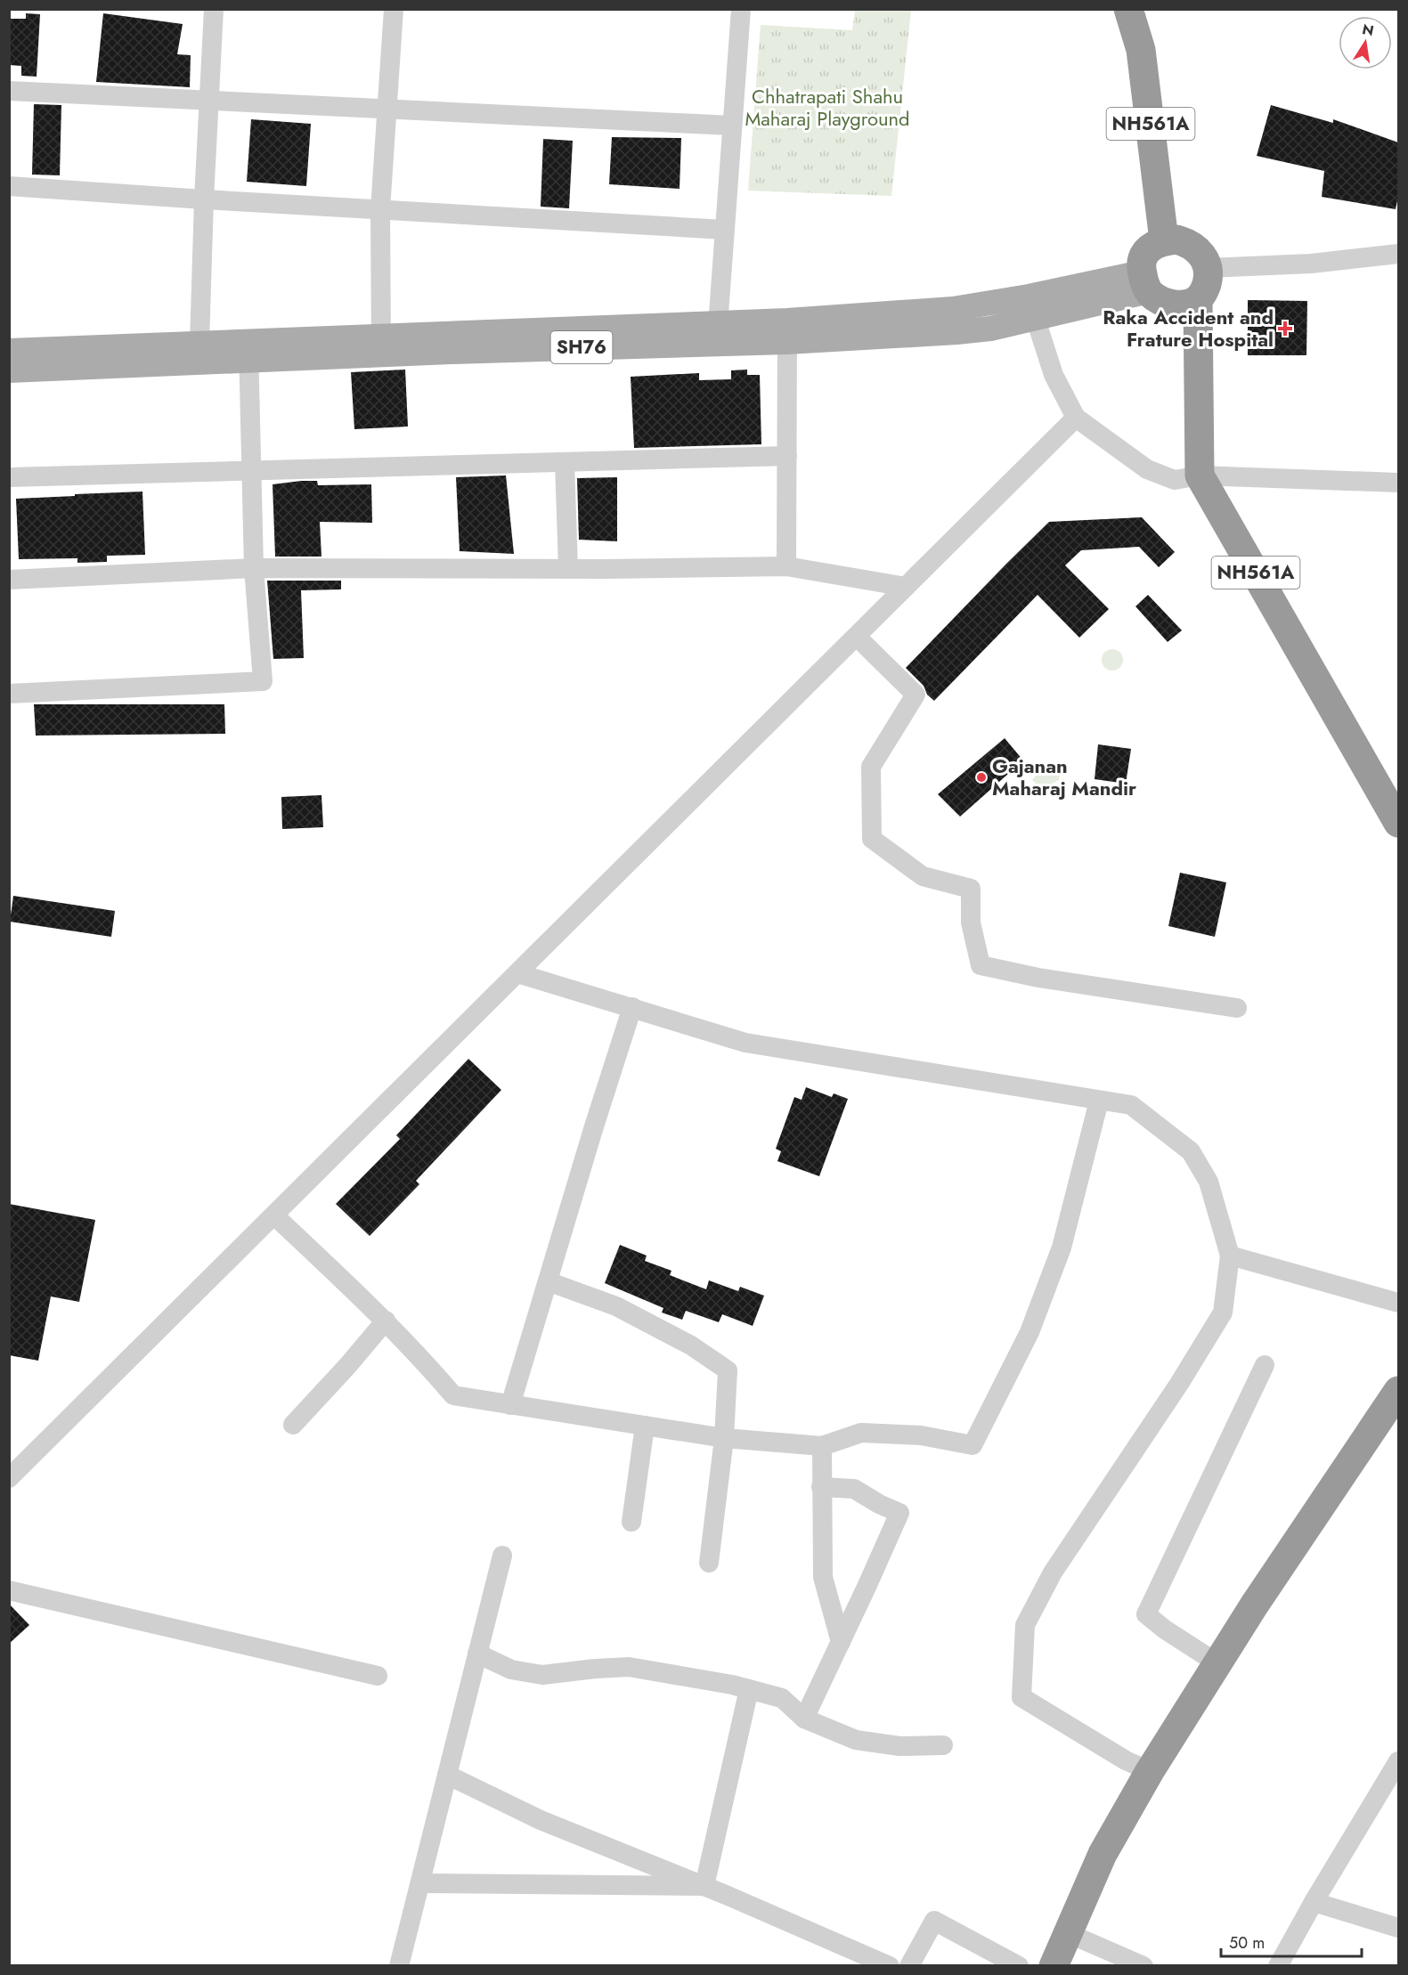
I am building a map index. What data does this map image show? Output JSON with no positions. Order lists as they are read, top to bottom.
{
  "streets": {
    "highway": ["NH561A"],
    "main road": ["SH76"]
  },
  "crossings": [
    ["NH561A", "SH76"]
  ],
  "parks": ["Chhatrapati Shahu Maharaj Playground"],
  "places": {
    "health": ["Raka Accident and Frature Hospital"],
    "other": ["Gajanan Maharaj Mandir"]
  },
  "scale_bar": "50 m",
  "north": "top"
}
